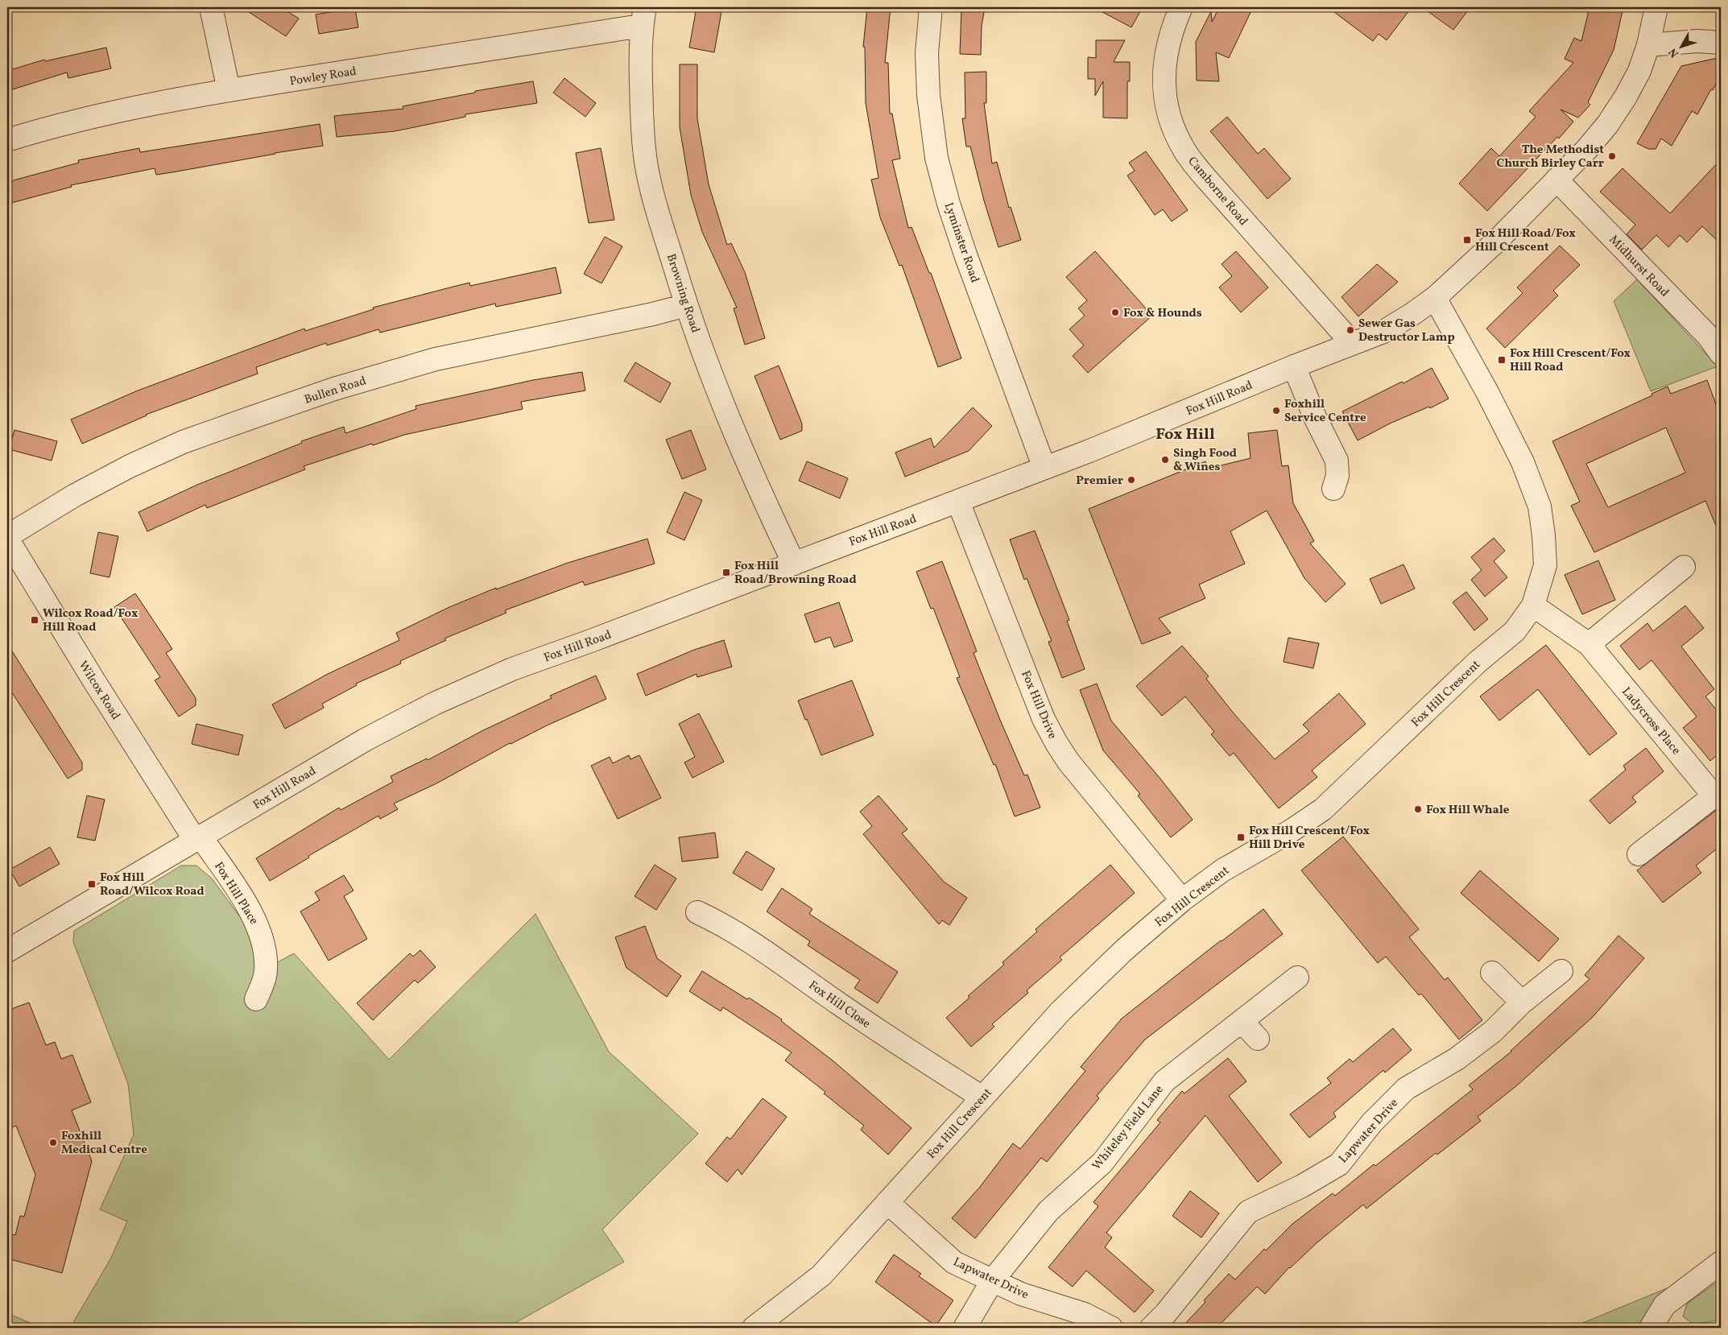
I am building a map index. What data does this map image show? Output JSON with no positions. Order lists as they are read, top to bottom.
{
  "streets": {
    "street": [
      "Powley Road",
      "Camborne Road",
      "Lyminster Road",
      "Midhurst Road",
      "Browning Road",
      "Bullen Road",
      "Fox Hill Road",
      "Wilcox Road",
      "Fox Hill Crescent",
      "Fox Hill Drive",
      "Ladycross Place",
      "Fox Hill Place",
      "Fox Hill Close",
      "Whiteley Field Lane",
      "Lapwater Drive"
    ]
  },
  "crossings": [
    ["Powley Road", "Browning Road"],
    ["Camborne Road", "Fox Hill Road"],
    ["Lyminster Road", "Fox Hill Road"],
    ["Midhurst Road", "Fox Hill Road"],
    ["Browning Road", "Bullen Road"],
    ["Browning Road", "Fox Hill Road"],
    ["Bullen Road", "Wilcox Road"],
    ["Fox Hill Road", "Wilcox Road"],
    ["Fox Hill Road", "Fox Hill Crescent"],
    ["Fox Hill Road", "Fox Hill Drive"],
    ["Fox Hill Road", "Fox Hill Place"],
    ["Wilcox Road", "Fox Hill Place"],
    ["Fox Hill Crescent", "Fox Hill Drive"],
    ["Fox Hill Crescent", "Ladycross Place"],
    ["Fox Hill Crescent", "Fox Hill Close"],
    ["Fox Hill Crescent", "Lapwater Drive"],
    ["Whiteley Field Lane", "Lapwater Drive"]
  ],
  "districts": ["Fox Hill"],
  "places": {
    "other": [
      "The Methodist Church Birley Carr",
      "Fox & Hounds",
      "Sewer Gas Destructor Lamp",
      "Foxhill Service Centre",
      "Singh Food & Wines",
      "Premier",
      "Fox Hill Whale",
      "Foxhill Medical Centre"
    ],
    "transit": [
      "Fox Hill Road/Fox Hill Crescent",
      "Fox Hill Crescent/Fox Hill Road",
      "Fox Hill Road/Browning Road",
      "Wilcox Road/Fox Hill Road",
      "Fox Hill Crescent/Fox Hill Drive",
      "Fox Hill Road/Wilcox Road"
    ]
  },
  "north": "bottom left"
}
